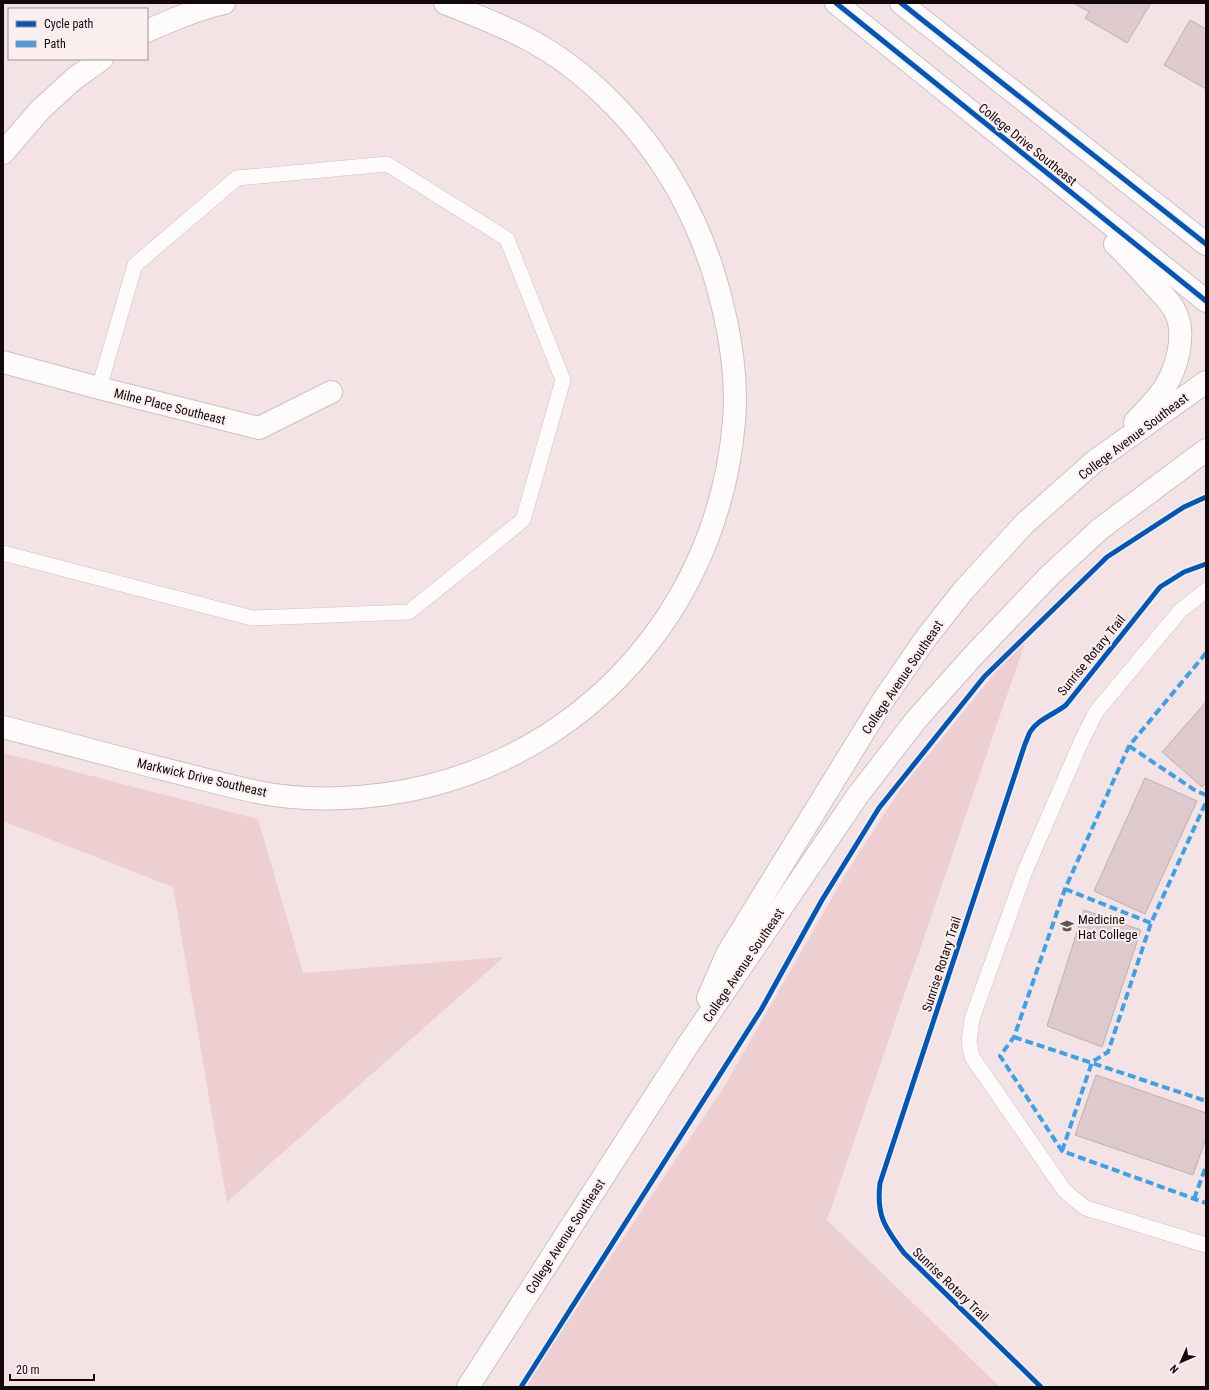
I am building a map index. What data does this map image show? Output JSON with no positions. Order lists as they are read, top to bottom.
{
  "streets": {
    "street": [
      "College Drive Southeast",
      "Milne Place Southeast",
      "College Avenue Southeast",
      "Markwick Drive Southeast"
    ],
    "cycle path": ["Sunrise Rotary Trail"]
  },
  "places": {
    "school or university": ["Medicine Hat College"]
  },
  "legend": ["Cycle path", "Path"],
  "scale_bar": "20 m",
  "north": "bottom left"
}
